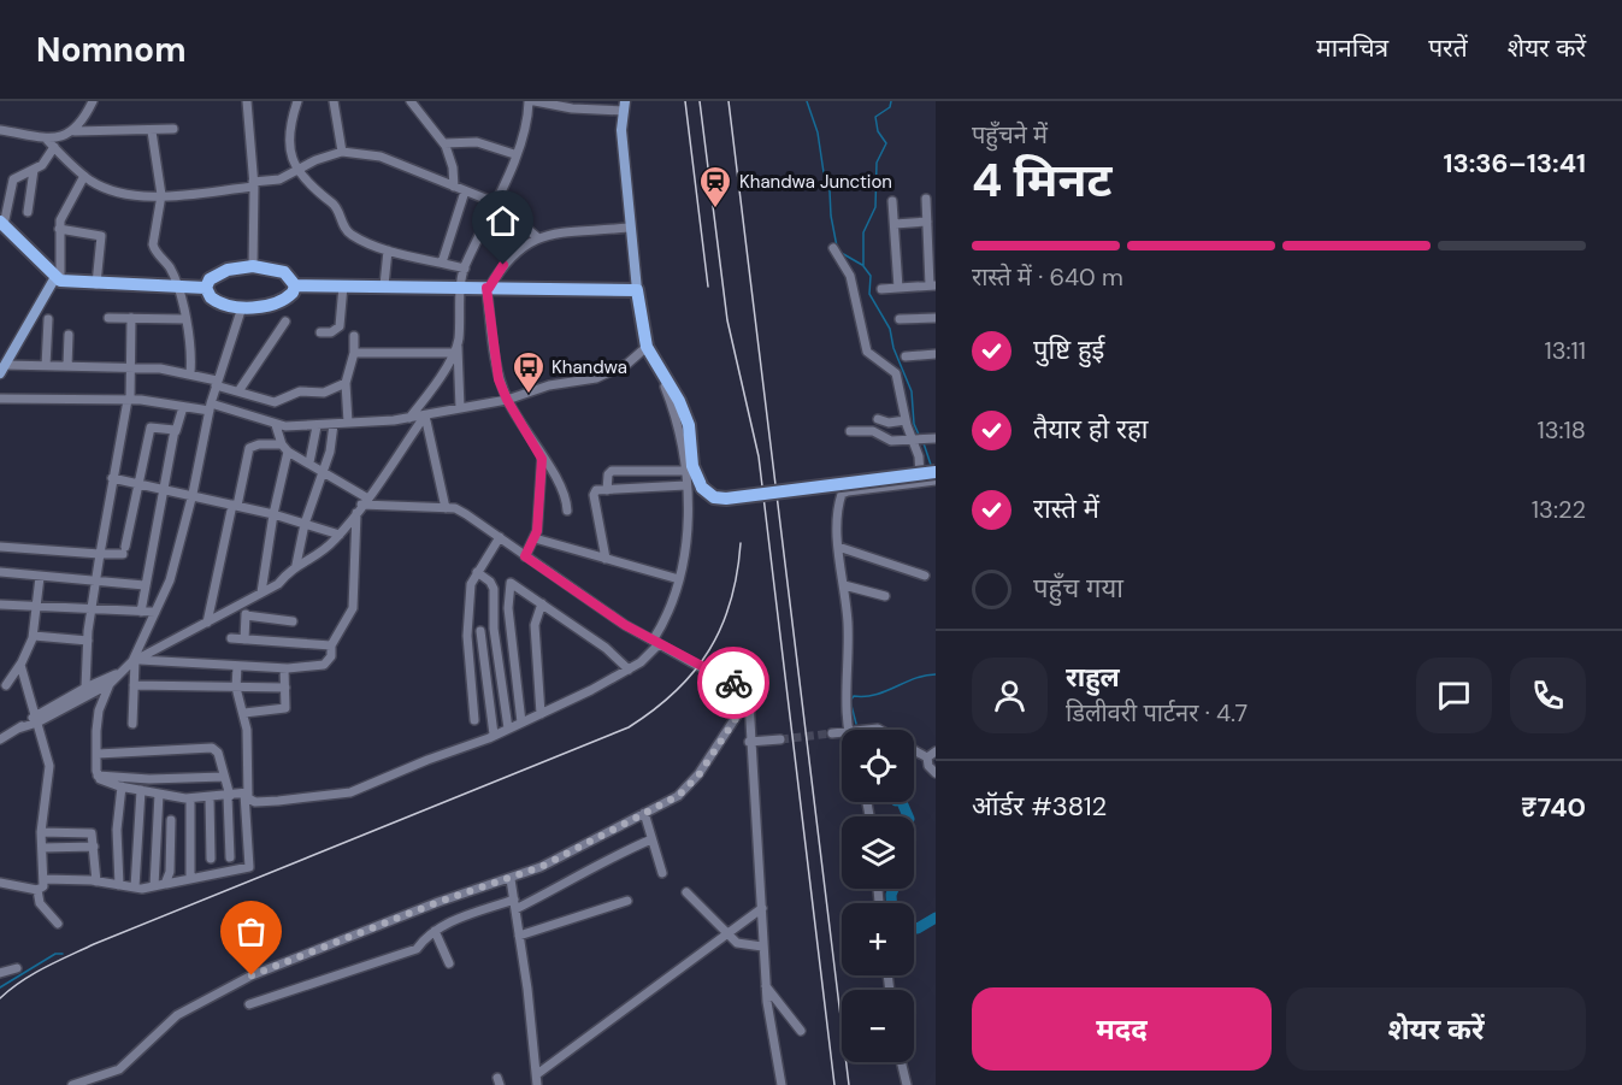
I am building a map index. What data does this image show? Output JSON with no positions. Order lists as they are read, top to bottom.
{
  "places": {
    "station": ["Khandwa Junction"],
    "bus stop": ["Khandwa"]
  },
  "page": {
    "header": "Nomnom",
    "nav": ["मानचित्र", "परतें", "शेयर करें"],
    "heading": ["4 मिनट", "पहुँचने में", "13:36–13:41"],
    "panel": [
      "राहुल",
      "डिलीवरी पार्टनर · 4.7",
      "ऑर्डर #3812",
      "₹740"
    ],
    "bar": "रास्ते में · 640 m",
    "list": [
      ["पुष्टि हुई", "13:11"],
      ["तैयार हो रहा", "13:18"],
      ["रास्ते में", "13:22"],
      "पहुँच गया"
    ],
    "map_buttons": ["+", "−"],
    "buttons": ["मदद", "शेयर करें"]
  }
}
